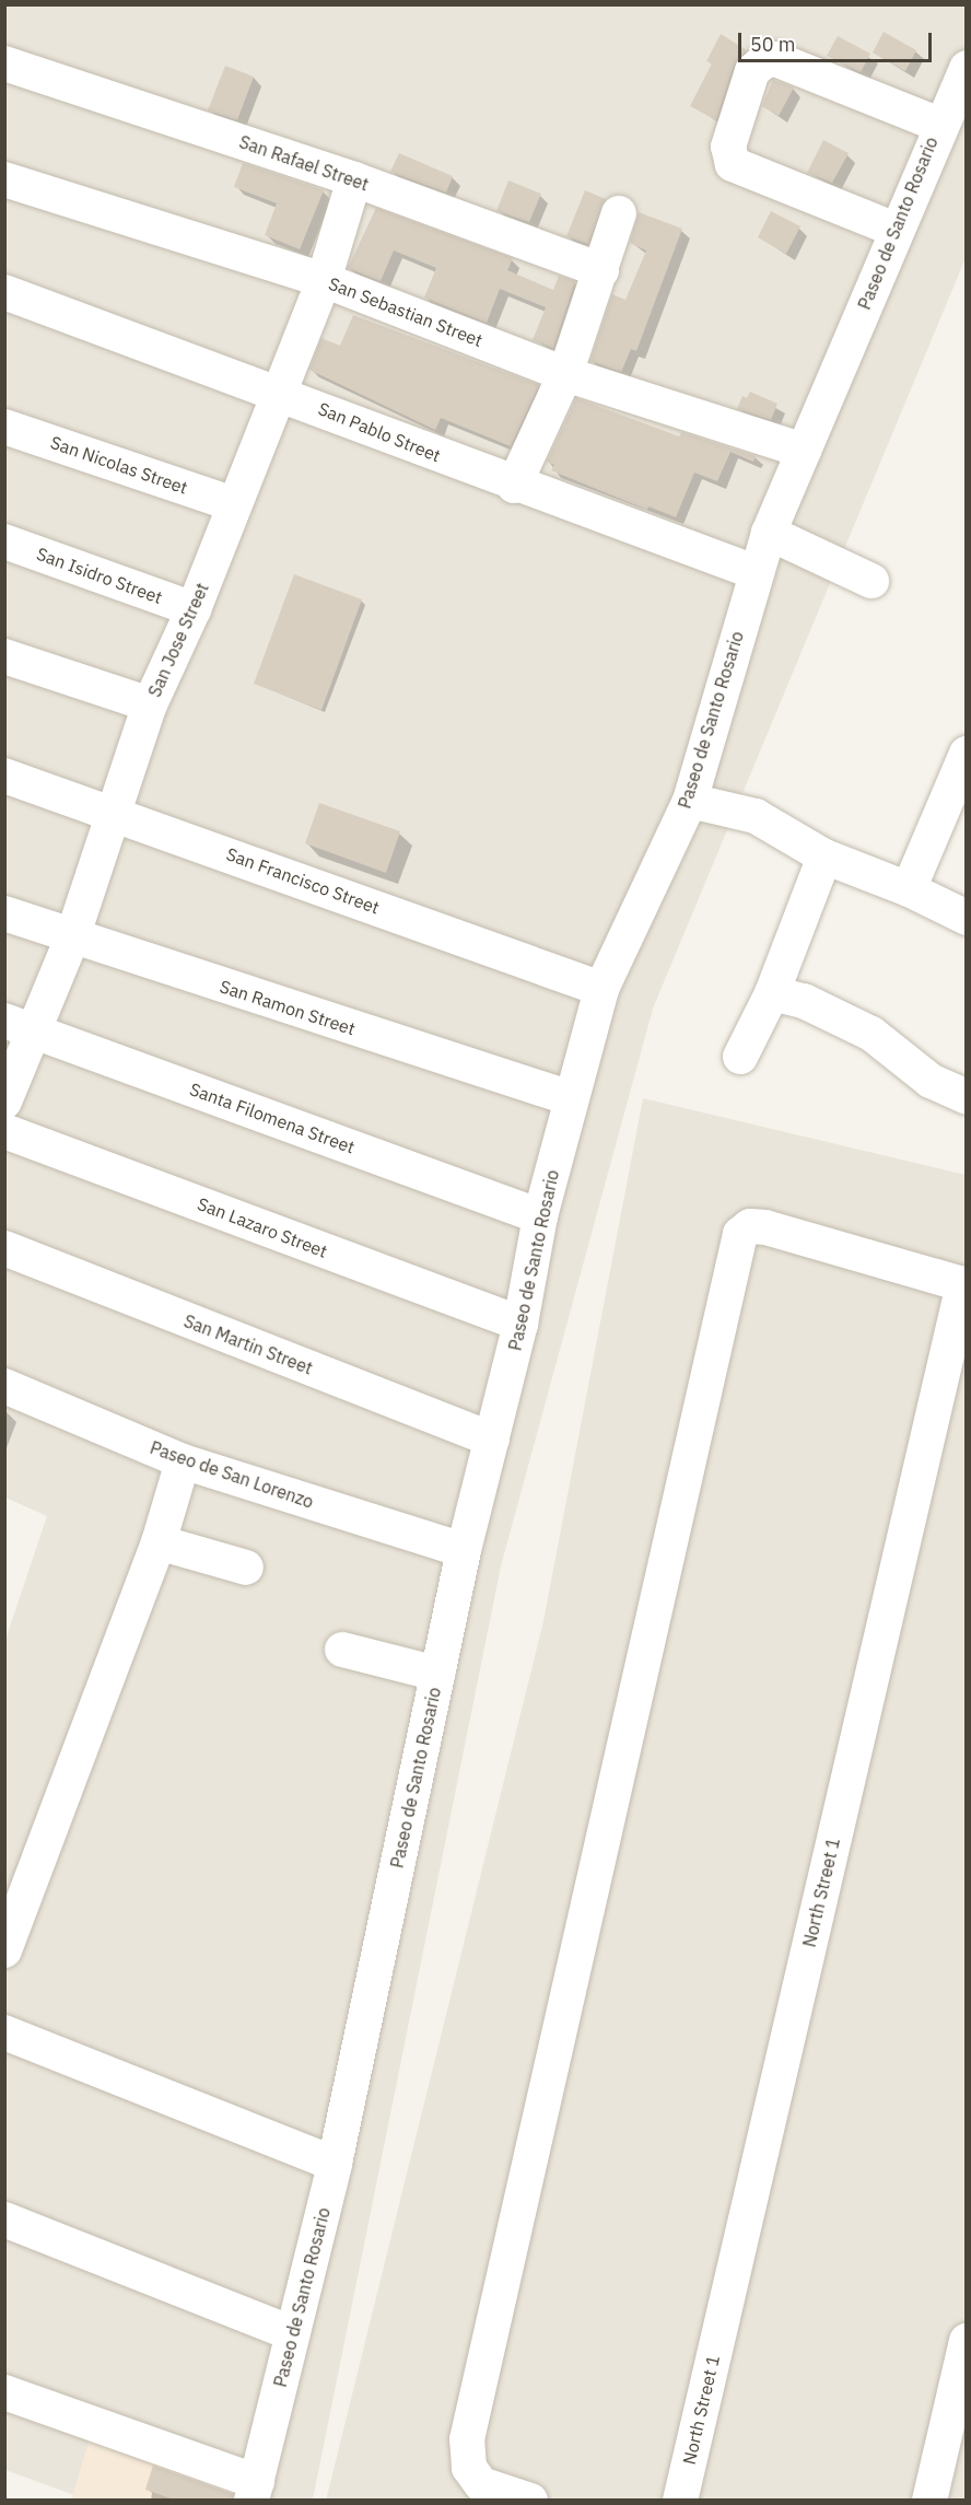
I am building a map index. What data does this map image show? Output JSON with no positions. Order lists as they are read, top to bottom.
{
  "streets": {
    "street": [
      "San Rafael Street",
      "Paseo de Santo Rosario",
      "San Sebastian Street",
      "San Pablo Street",
      "San Nicolas Street",
      "San Isidro Street",
      "San Jose Street",
      "San Francisco Street",
      "San Ramon Street",
      "Santa Filomena Street",
      "San Lazaro Street",
      "San Martin Street",
      "Paseo de San Lorenzo",
      "North Street 1"
    ]
  },
  "crossings": [
    ["San Rafael Street", "San Jose Street"],
    ["Paseo de Santo Rosario", "San Sebastian Street"],
    ["Paseo de Santo Rosario", "San Pablo Street"],
    ["Paseo de Santo Rosario", "San Francisco Street"],
    ["Paseo de Santo Rosario", "San Ramon Street"],
    ["Paseo de Santo Rosario", "Santa Filomena Street"],
    ["Paseo de Santo Rosario", "San Lazaro Street"],
    ["Paseo de Santo Rosario", "San Martin Street"],
    ["Paseo de Santo Rosario", "Paseo de San Lorenzo"],
    ["San Sebastian Street", "San Jose Street"],
    ["San Pablo Street", "San Jose Street"],
    ["San Nicolas Street", "San Jose Street"],
    ["San Isidro Street", "San Jose Street"],
    ["San Jose Street", "San Francisco Street"],
    ["San Jose Street", "San Ramon Street"],
    ["San Jose Street", "Santa Filomena Street"]
  ],
  "scale_bar": "50 m"
}
